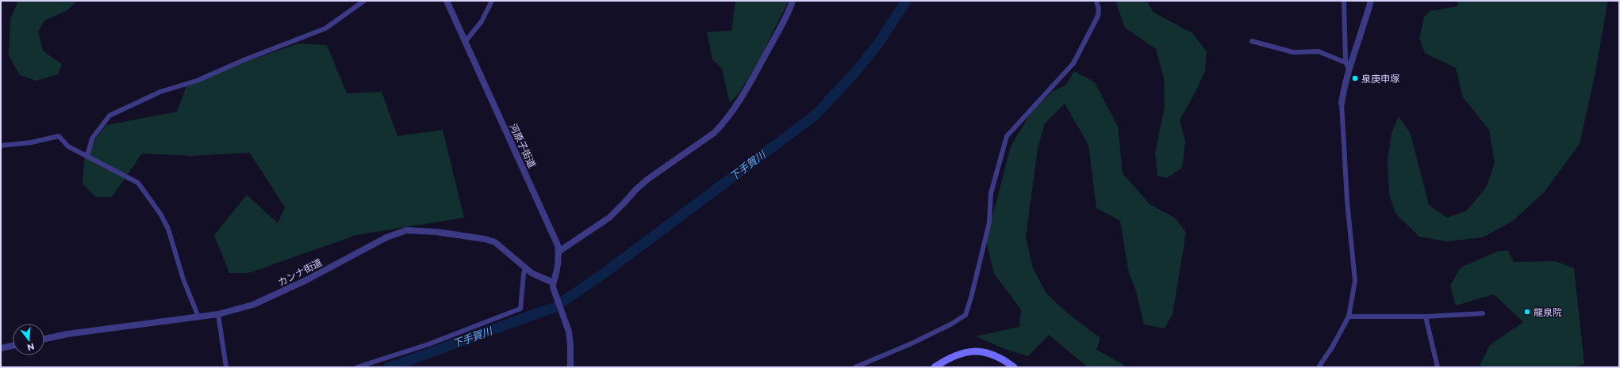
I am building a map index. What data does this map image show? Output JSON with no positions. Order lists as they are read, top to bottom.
{
  "streets": {
    "street": ["河原子街道", "カンナ街道"]
  },
  "crossings": [
    ["河原子街道", "カンナ街道"]
  ],
  "water": ["下手賀川"],
  "places": ["泉庚申塚", "龍泉院"],
  "north": "bottom"
}
